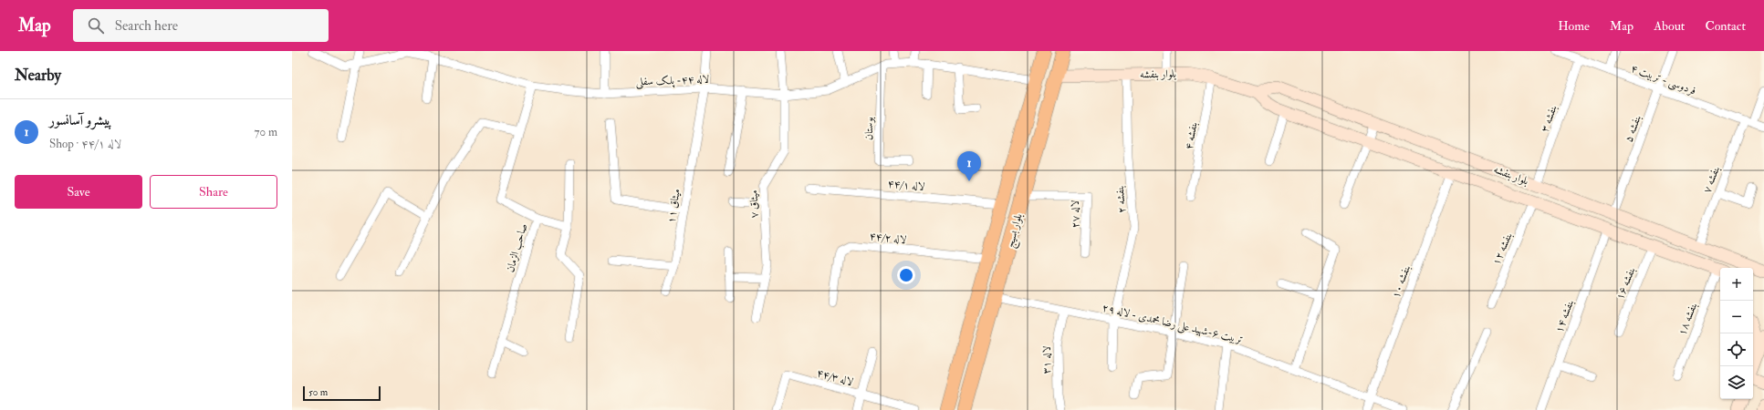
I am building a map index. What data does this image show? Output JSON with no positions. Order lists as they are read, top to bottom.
{
  "streets": {
    "main road": ["بلوار بنفشه", "بلوار بسیج"],
    "street": [
      "فردوسی - تربیت ۴",
      "لاله ۴۴- پلک سفلی",
      "بنفشه ۳",
      "بوستان",
      "بنفشه ۵",
      "بنفشه ۴",
      "بنفشه ۷",
      "لاله ۴۴/۱",
      "بنفشه ۲",
      "میثاق ۷",
      "میثاق ۱۱",
      "لاله ۲۷",
      "لاله ۴۴/۲",
      "صاحب الزمان",
      "بنفشه ۱۲",
      "بنفشه ۱۰",
      "بنفشه ۱۶",
      "بنفشه ۱۴",
      "بنفشه ۱۸",
      "تربیت ۶-شهید علی رضا محمدی - لاله ۲۹",
      "لاله ۳۱",
      "لاله ۴۴/۳"
    ]
  },
  "crossings": [
    ["بلوار بنفشه", "بنفشه ۳"],
    ["بلوار بنفشه", "بنفشه ۵"],
    ["بلوار بنفشه", "بنفشه ۴"],
    ["بلوار بنفشه", "بنفشه ۷"],
    ["بلوار بنفشه", "بنفشه ۲"],
    ["بلوار بنفشه", "بلوار بسیج"],
    ["بلوار بنفشه", "بنفشه ۱۲"],
    ["بلوار بنفشه", "بنفشه ۱۰"],
    ["بلوار بنفشه", "بنفشه ۱۶"],
    ["بلوار بنفشه", "بنفشه ۱۴"],
    ["بلوار بنفشه", "بنفشه ۱۸"],
    ["فردوسی - تربیت ۴", "بنفشه ۳"],
    ["فردوسی - تربیت ۴", "بنفشه ۵"],
    ["فردوسی - تربیت ۴", "بنفشه ۷"],
    ["لاله ۴۴- پلک سفلی", "بوستان"],
    ["لاله ۴۴- پلک سفلی", "میثاق ۷"],
    ["لاله ۴۴- پلک سفلی", "میثاق ۱۱"],
    ["لاله ۴۴- پلک سفلی", "بلوار بسیج"],
    ["لاله ۴۴- پلک سفلی", "صاحب الزمان"],
    ["لاله ۴۴/۱", "بلوار بسیج"],
    ["بنفشه ۲", "تربیت ۶-شهید علی رضا محمدی - لاله ۲۹"],
    ["لاله ۲۷", "بلوار بسیج"],
    ["بلوار بسیج", "لاله ۴۴/۲"],
    ["بلوار بسیج", "تربیت ۶-شهید علی رضا محمدی - لاله ۲۹"],
    ["بنفشه ۱۰", "تربیت ۶-شهید علی رضا محمدی - لاله ۲۹"],
    ["تربیت ۶-شهید علی رضا محمدی - لاله ۲۹", "لاله ۳۱"]
  ],
  "scale_bar": "50 m",
  "page": {
    "header": "Map",
    "search": "Search here",
    "nav": [
      "Home",
      "Map",
      "About",
      "Contact"
    ],
    "heading": "Nearby",
    "list": [
      {
        "mark": "1",
        "name": "پیشرو آسانسور",
        "note": "Shop · لاله ۴۴/۱",
        "value": "70 m"
      }
    ],
    "pins": "1",
    "buttons": ["Save", "Share"],
    "map_buttons": ["+", "−"],
    "scale": "50 m"
  }
}
